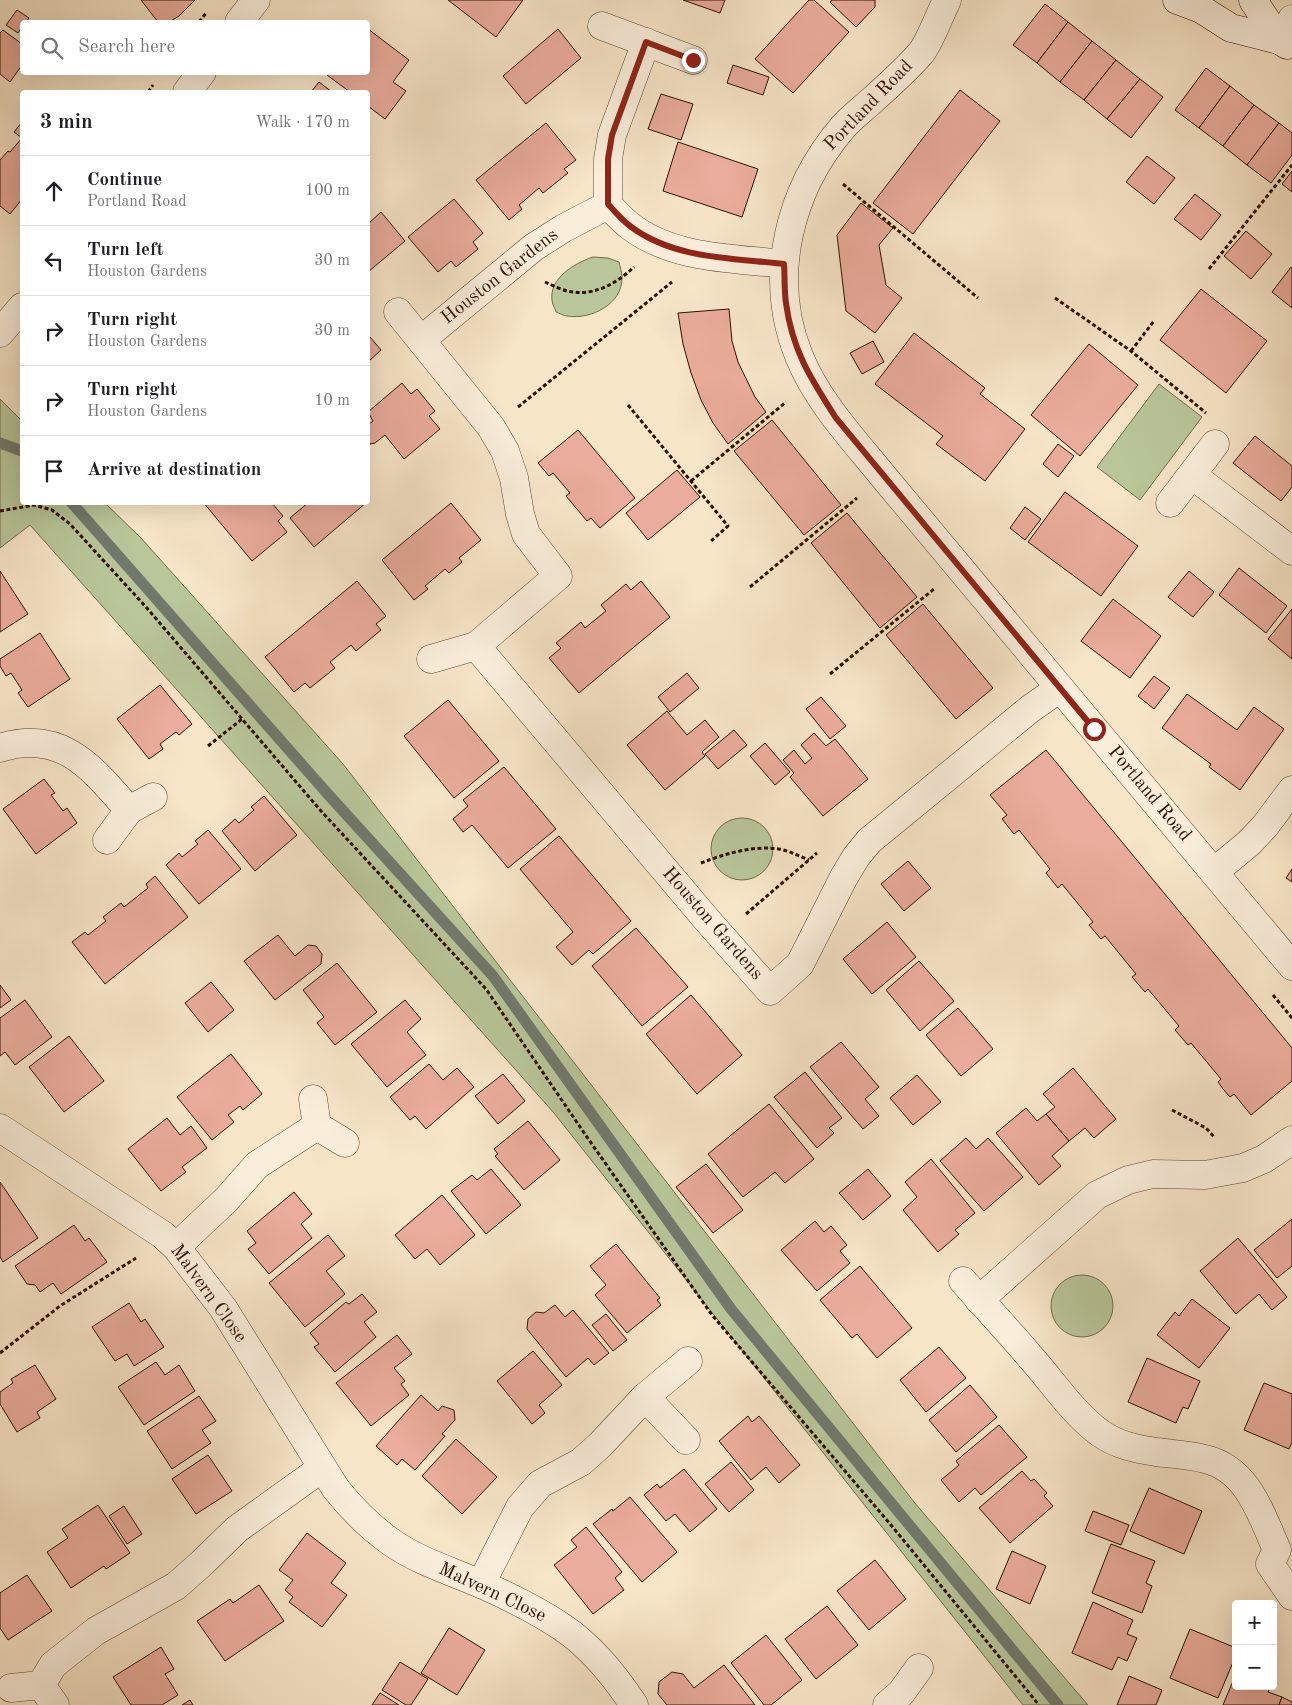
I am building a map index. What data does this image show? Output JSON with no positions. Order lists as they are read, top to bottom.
{
  "streets": {
    "street": ["Portland Road", "Houston Gardens", "Malvern Close"]
  },
  "crossings": [
    ["Portland Road", "Houston Gardens"]
  ],
  "page": {
    "search": "Search here",
    "heading": ["3 min", "Walk · 170 m"],
    "list": [
      ["Continue", "Portland Road", "100 m"],
      ["Turn left", "Houston Gardens", "30 m"],
      ["Turn right", "Houston Gardens", "30 m"],
      ["Turn right", "Houston Gardens", "10 m"],
      "Arrive at destination"
    ],
    "map_buttons": ["+", "−"]
  }
}
